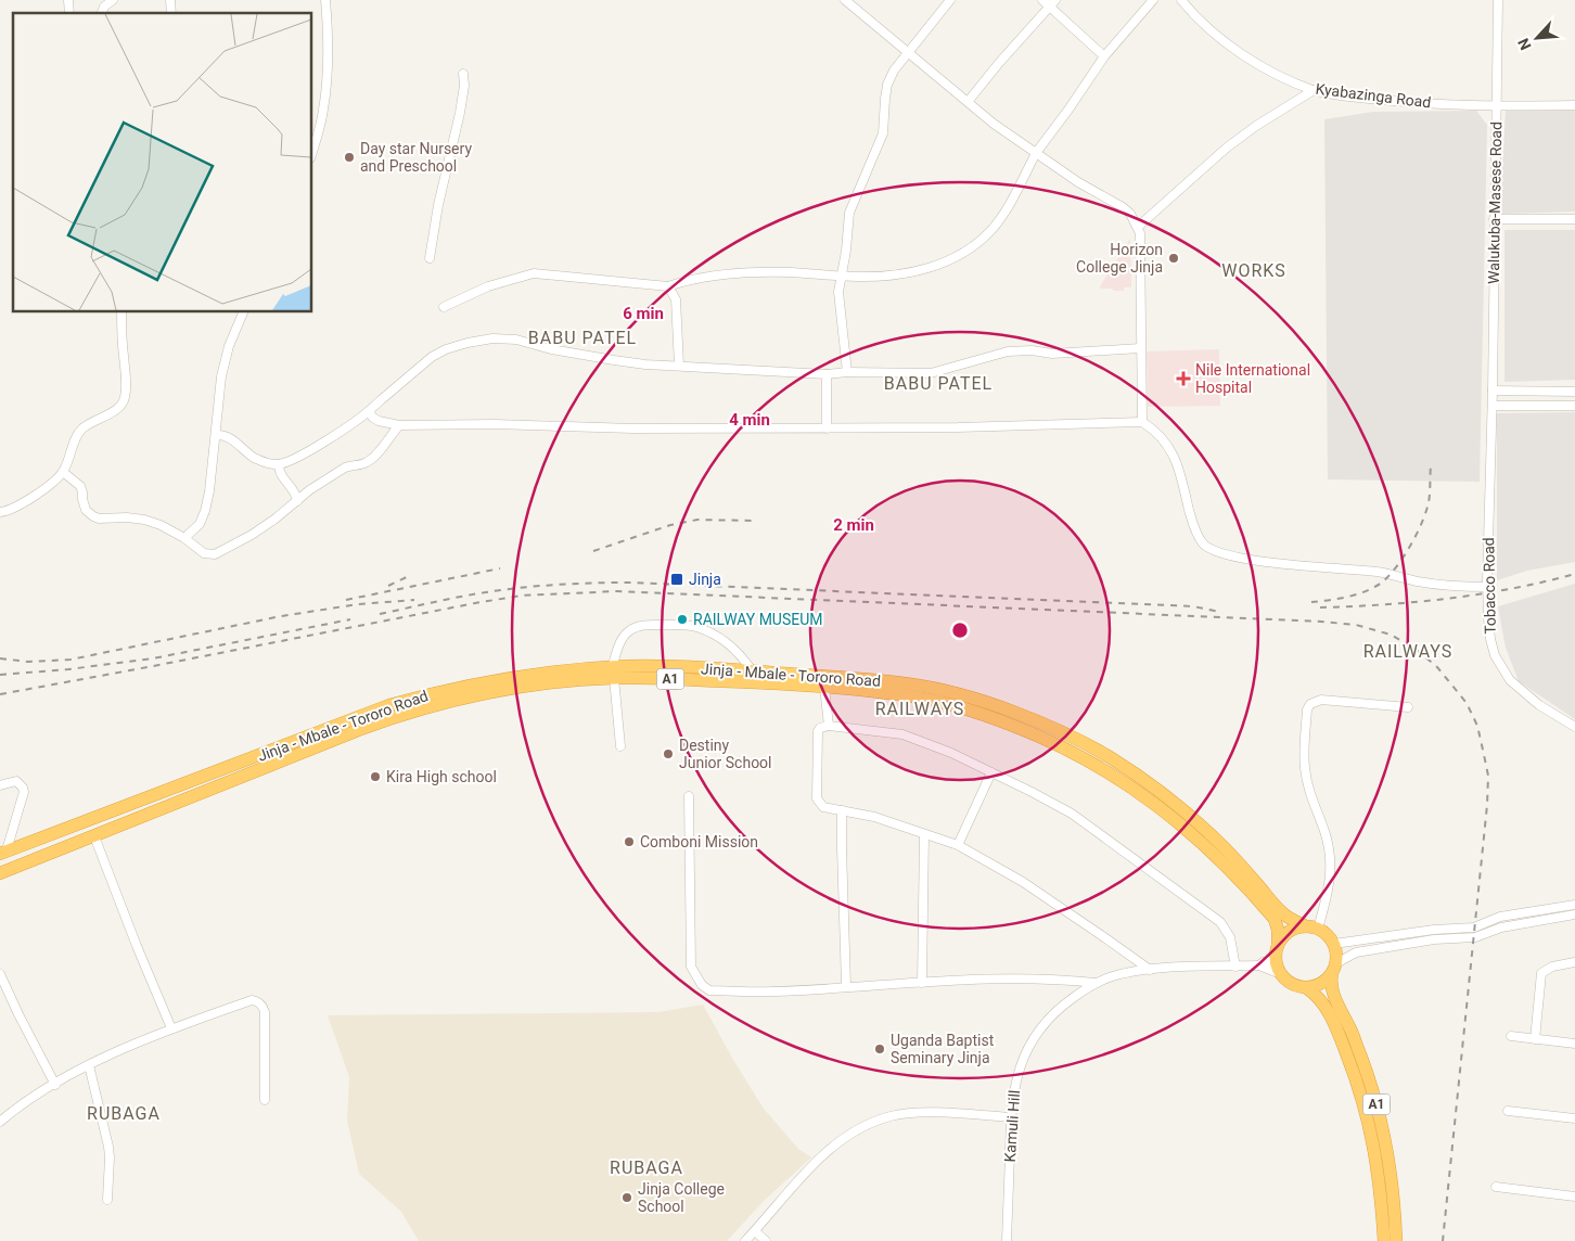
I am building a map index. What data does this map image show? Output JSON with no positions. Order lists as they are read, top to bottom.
{
  "streets": {
    "highway": ["Jinja - Mbale - Tororo Road", "A1"],
    "street": [
      "Kyabazinga Road",
      "Walukuba-Masese Road",
      "Tobacco Road",
      "Kamuli Hill"
    ]
  },
  "crossings": [
    ["Kyabazinga Road", "Walukuba-Masese Road"],
    ["Walukuba-Masese Road", "Tobacco Road"],
    ["Jinja - Mbale - Tororo Road", "A1"],
    ["Jinja - Mbale - Tororo Road", "Kamuli Hill"],
    ["A1", "Kamuli Hill"]
  ],
  "districts": [
    "WORKS",
    "BABU PATEL",
    "BABU PATEL",
    "RAILWAYS",
    "RAILWAYS",
    "RUBAGA",
    "RUBAGA"
  ],
  "places": {
    "other": [
      "Day star Nursery and Preschool",
      "Horizon College Jinja",
      "RAILWAY MUSEUM",
      "Destiny Junior School",
      "Kira High school",
      "Comboni Mission",
      "Uganda Baptist Seminary Jinja",
      "Jinja College School"
    ],
    "health": ["Nile International Hospital"],
    "transit": ["Jinja"]
  },
  "north": "bottom left",
  "rings": ["6 min", "4 min", "2 min"]
}
